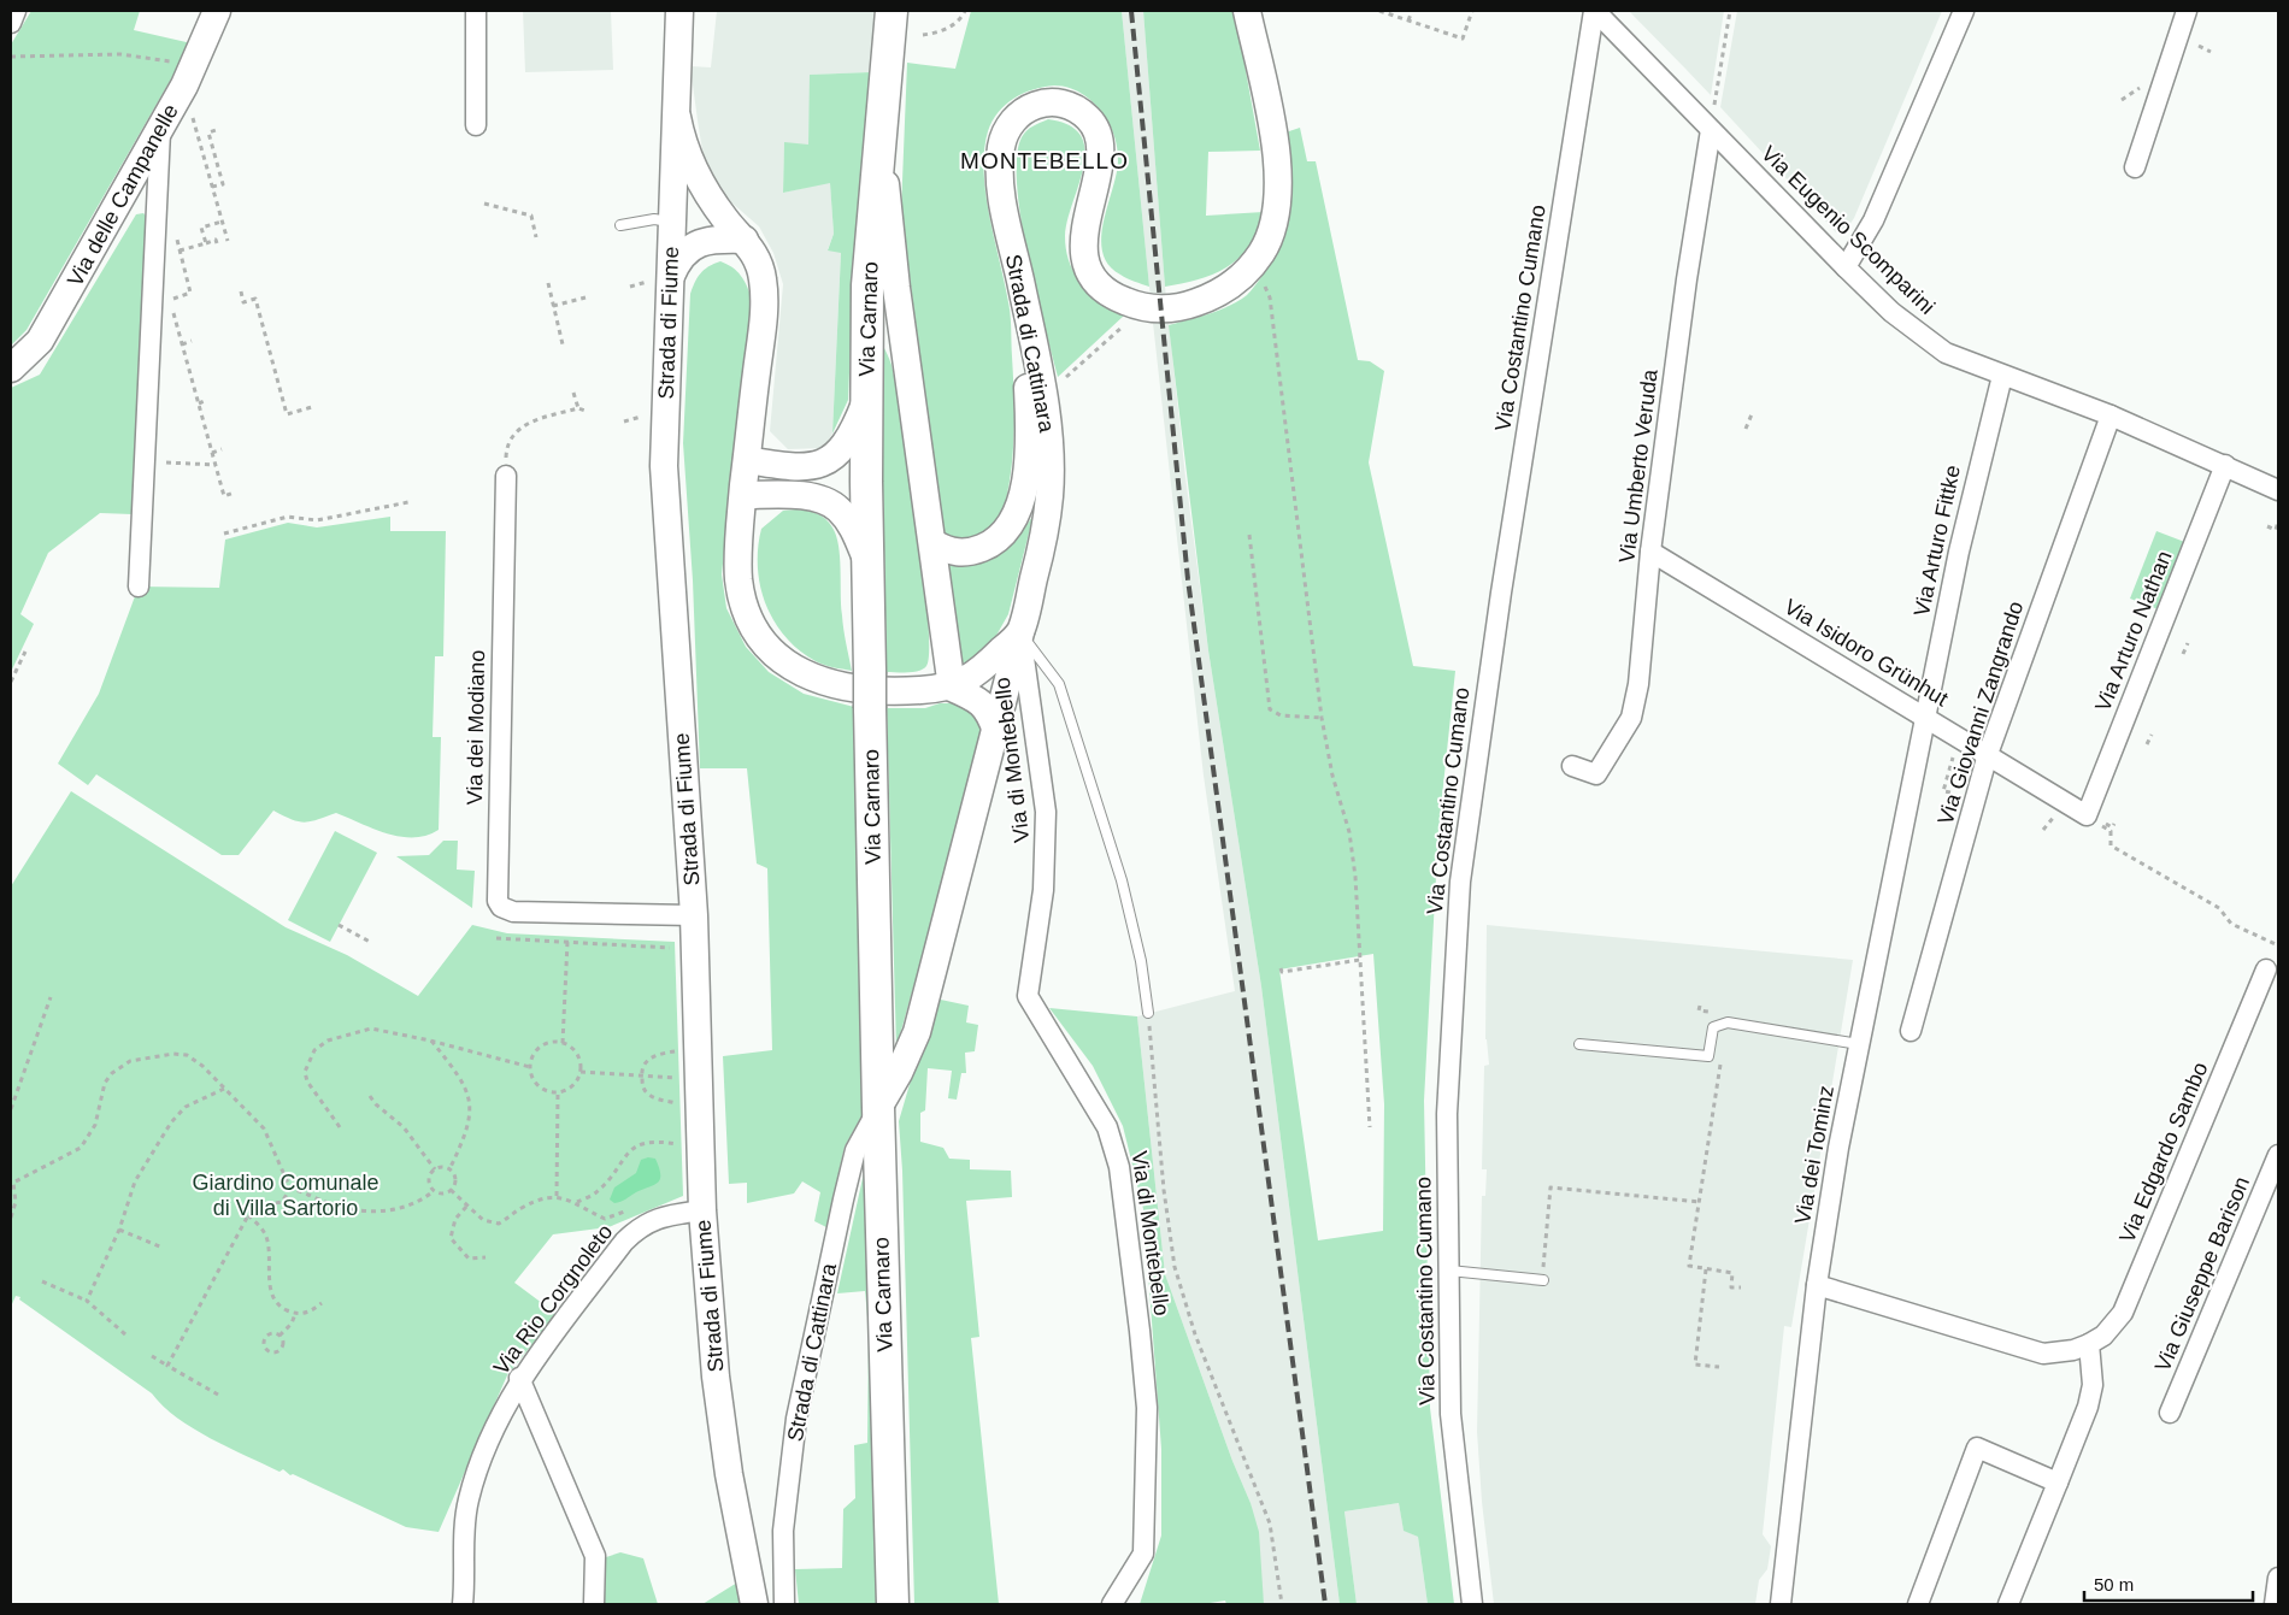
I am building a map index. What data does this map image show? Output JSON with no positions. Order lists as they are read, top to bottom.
{
  "streets": {
    "main road": ["Via Carnaro"],
    "street": [
      "Via delle Campanelle",
      "Via Eugenio Scomparini",
      "Via Costantino Cumano",
      "Strada di Fiume",
      "Strada di Cattinara",
      "Via Umberto Veruda",
      "Via Arturo Fittke",
      "Via Arturo Nathan",
      "Via Isidoro Grünhut",
      "Via Giovanni Zangrando",
      "Via dei Modiano",
      "Via di Montebello",
      "Via Edgardo Sambo",
      "Via dei Tominz",
      "Via Giuseppe Barison",
      "Via Rio Corgnoleto"
    ]
  },
  "crossings": [
    ["Via Eugenio Scomparini", "Via Costantino Cumano"],
    ["Via Eugenio Scomparini", "Via Umberto Veruda"],
    ["Via Eugenio Scomparini", "Via Arturo Fittke"],
    ["Via Eugenio Scomparini", "Via Arturo Nathan"],
    ["Via Eugenio Scomparini", "Via Giovanni Zangrando"],
    ["Via Carnaro", "Strada di Cattinara"],
    ["Strada di Fiume", "Via dei Modiano"],
    ["Strada di Fiume", "Via Rio Corgnoleto"],
    ["Strada di Cattinara", "Via di Montebello"],
    ["Via Umberto Veruda", "Via Isidoro Grünhut"],
    ["Via Arturo Fittke", "Via Isidoro Grünhut"],
    ["Via Arturo Fittke", "Via dei Tominz"],
    ["Via Arturo Nathan", "Via Isidoro Grünhut"],
    ["Via Isidoro Grünhut", "Via Giovanni Zangrando"],
    ["Via Isidoro Grünhut", "Via dei Tominz"],
    ["Via Edgardo Sambo", "Via dei Tominz"]
  ],
  "districts": ["MONTEBELLO"],
  "parks": ["Giardino Comunale di Villa Sartorio"],
  "scale_bar": "50 m"
}
